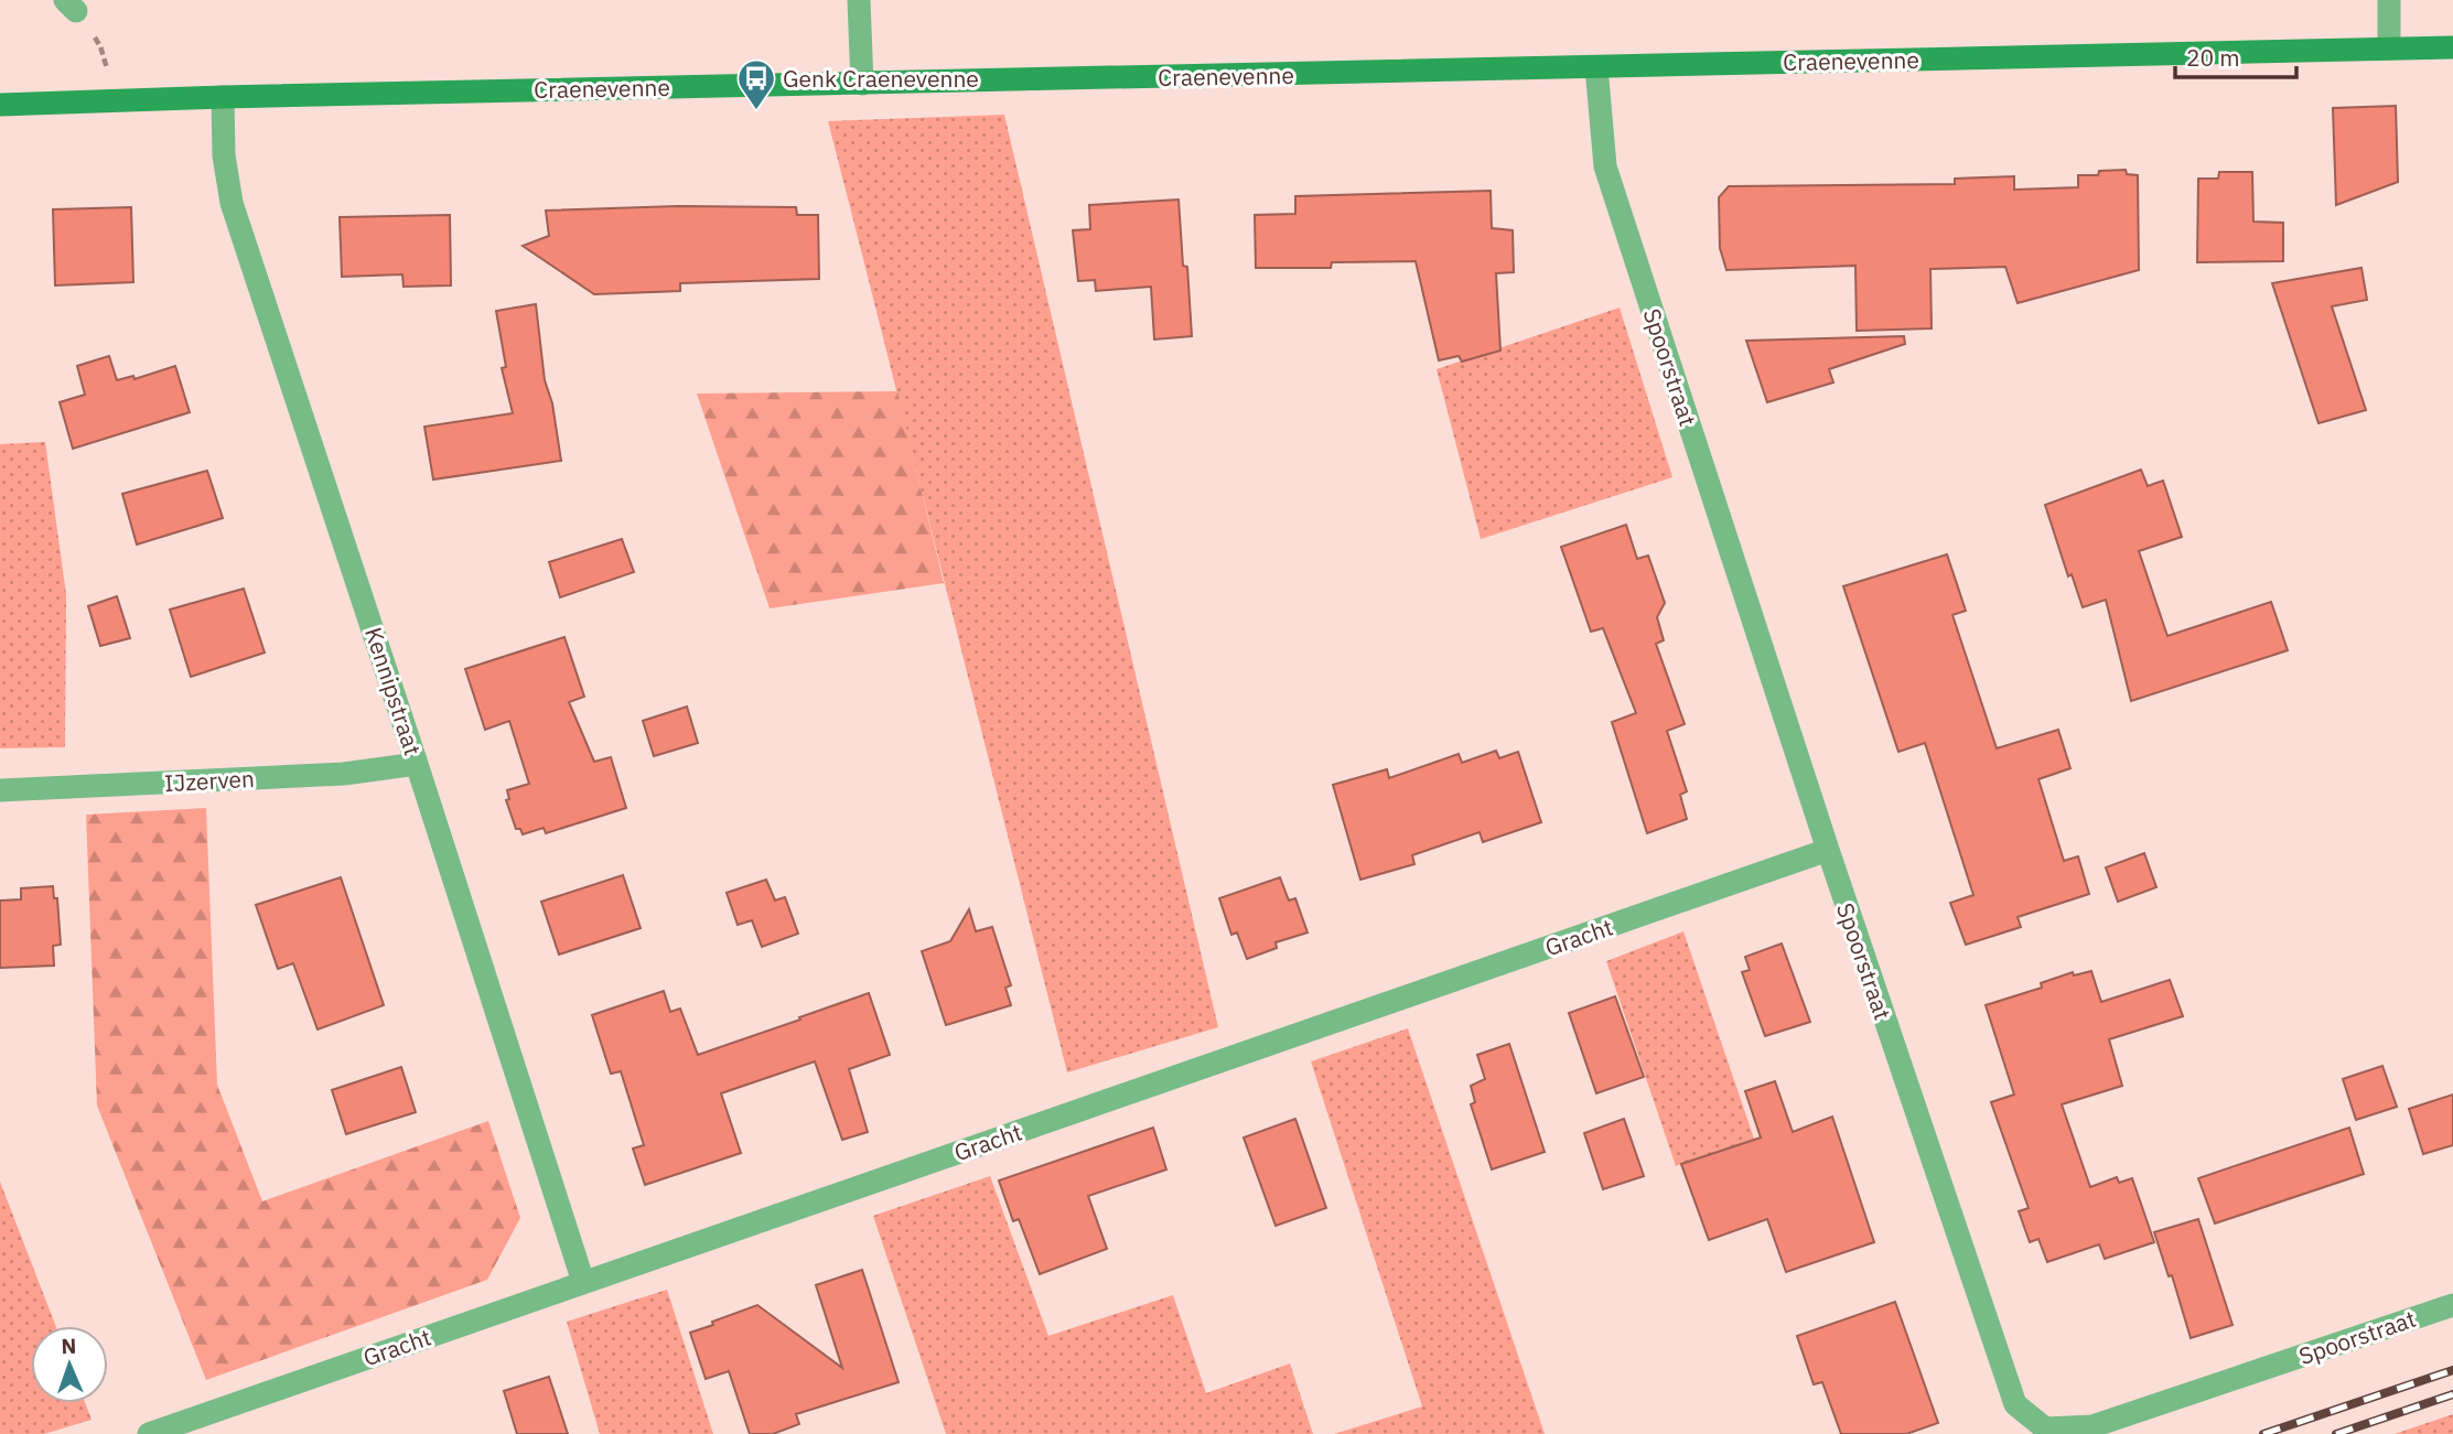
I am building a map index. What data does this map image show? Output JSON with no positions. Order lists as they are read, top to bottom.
{
  "streets": {
    "street": [
      "Craenevenne",
      "Spoorstraat",
      "Kennipstraat",
      "IJzerven",
      "Gracht"
    ]
  },
  "crossings": [
    ["Craenevenne", "Spoorstraat"],
    ["Craenevenne", "Kennipstraat"],
    ["Spoorstraat", "Gracht"],
    ["Kennipstraat", "IJzerven"],
    ["Kennipstraat", "Gracht"]
  ],
  "places": {
    "bus stop": ["Genk Craenevenne"]
  },
  "scale_bar": "20 m",
  "north": "top"
}
